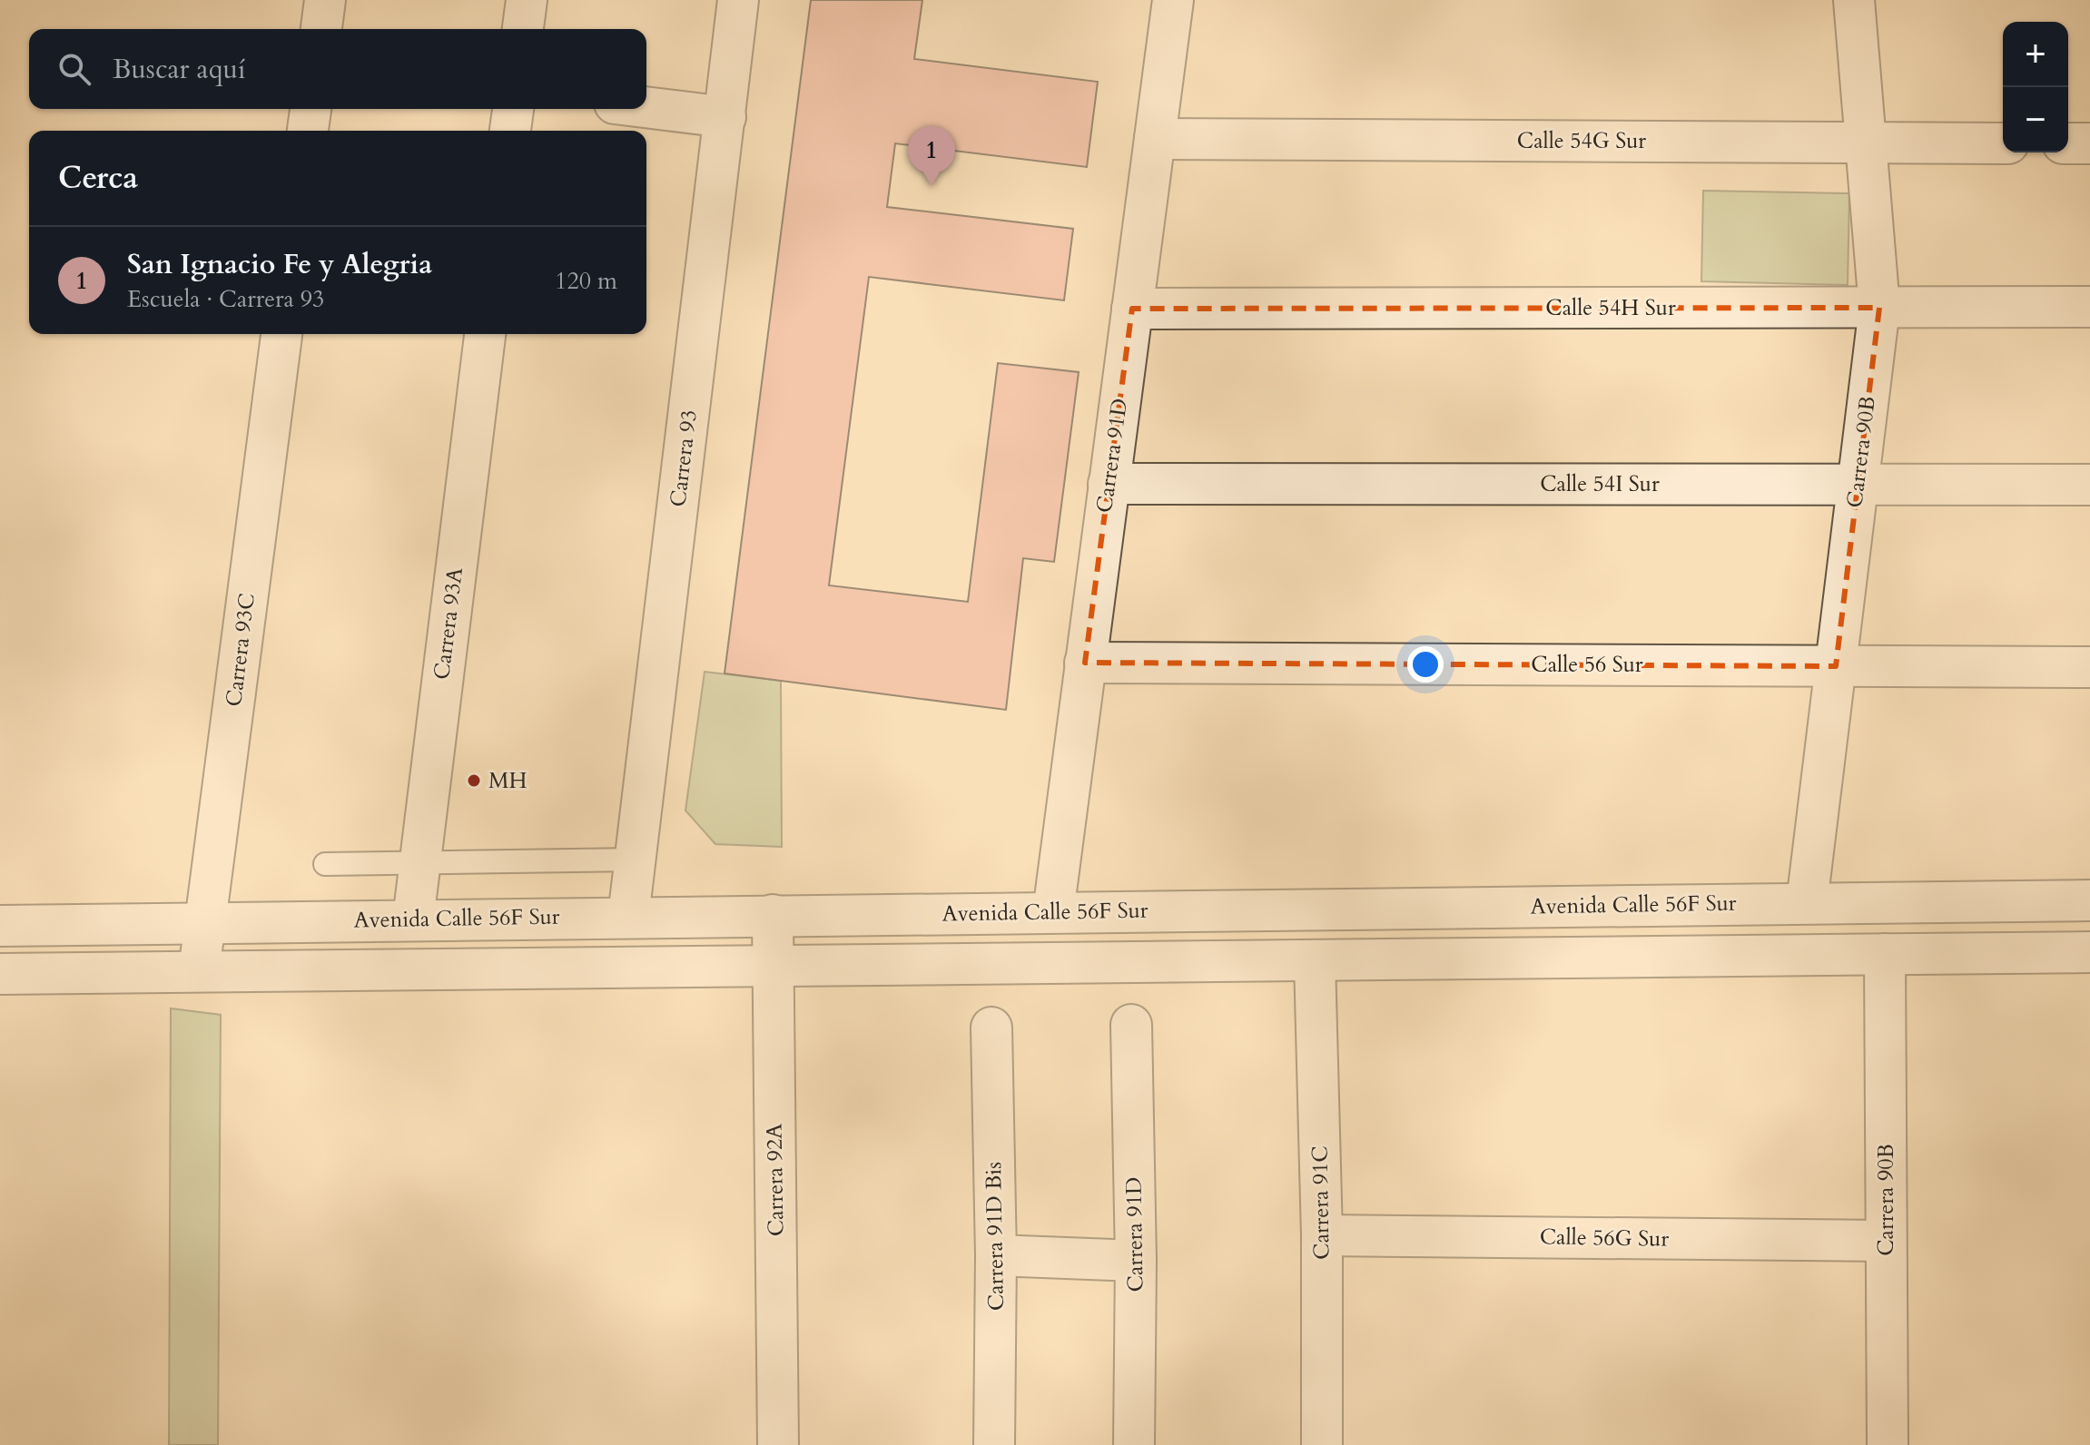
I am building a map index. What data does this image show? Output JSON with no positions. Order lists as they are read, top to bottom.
{
  "streets": {
    "street": [
      "Calle 54G Sur",
      "Calle 54H Sur",
      "Carrera 90B",
      "Carrera 91D",
      "Carrera 93",
      "Calle 54I Sur",
      "Carrera 93A",
      "Carrera 93C",
      "Calle 56 Sur",
      "Avenida Calle 56F Sur",
      "Carrera 92A",
      "Carrera 91C",
      "Carrera 91D Bis",
      "Calle 56G Sur"
    ]
  },
  "crossings": [
    ["Calle 54G Sur", "Carrera 90B"],
    ["Calle 54G Sur", "Carrera 91D"],
    ["Calle 54H Sur", "Carrera 90B"],
    ["Calle 54H Sur", "Carrera 91D"],
    ["Carrera 90B", "Calle 54I Sur"],
    ["Carrera 90B", "Calle 56 Sur"],
    ["Carrera 90B", "Avenida Calle 56F Sur"],
    ["Carrera 90B", "Calle 56G Sur"],
    ["Carrera 91D", "Calle 54I Sur"],
    ["Carrera 91D", "Calle 56 Sur"],
    ["Carrera 91D", "Avenida Calle 56F Sur"],
    ["Carrera 93", "Avenida Calle 56F Sur"],
    ["Carrera 93A", "Avenida Calle 56F Sur"],
    ["Carrera 93C", "Avenida Calle 56F Sur"],
    ["Avenida Calle 56F Sur", "Carrera 92A"],
    ["Carrera 91C", "Calle 56G Sur"]
  ],
  "places": ["MH"],
  "page": {
    "map_buttons": ["+", "−"],
    "search": "Buscar aquí",
    "pins": "1",
    "heading": "Cerca",
    "list": [
      {
        "mark": "1",
        "name": "San Ignacio Fe y Alegria",
        "note": "Escuela · Carrera 93",
        "value": "120 m"
      }
    ]
  }
}
